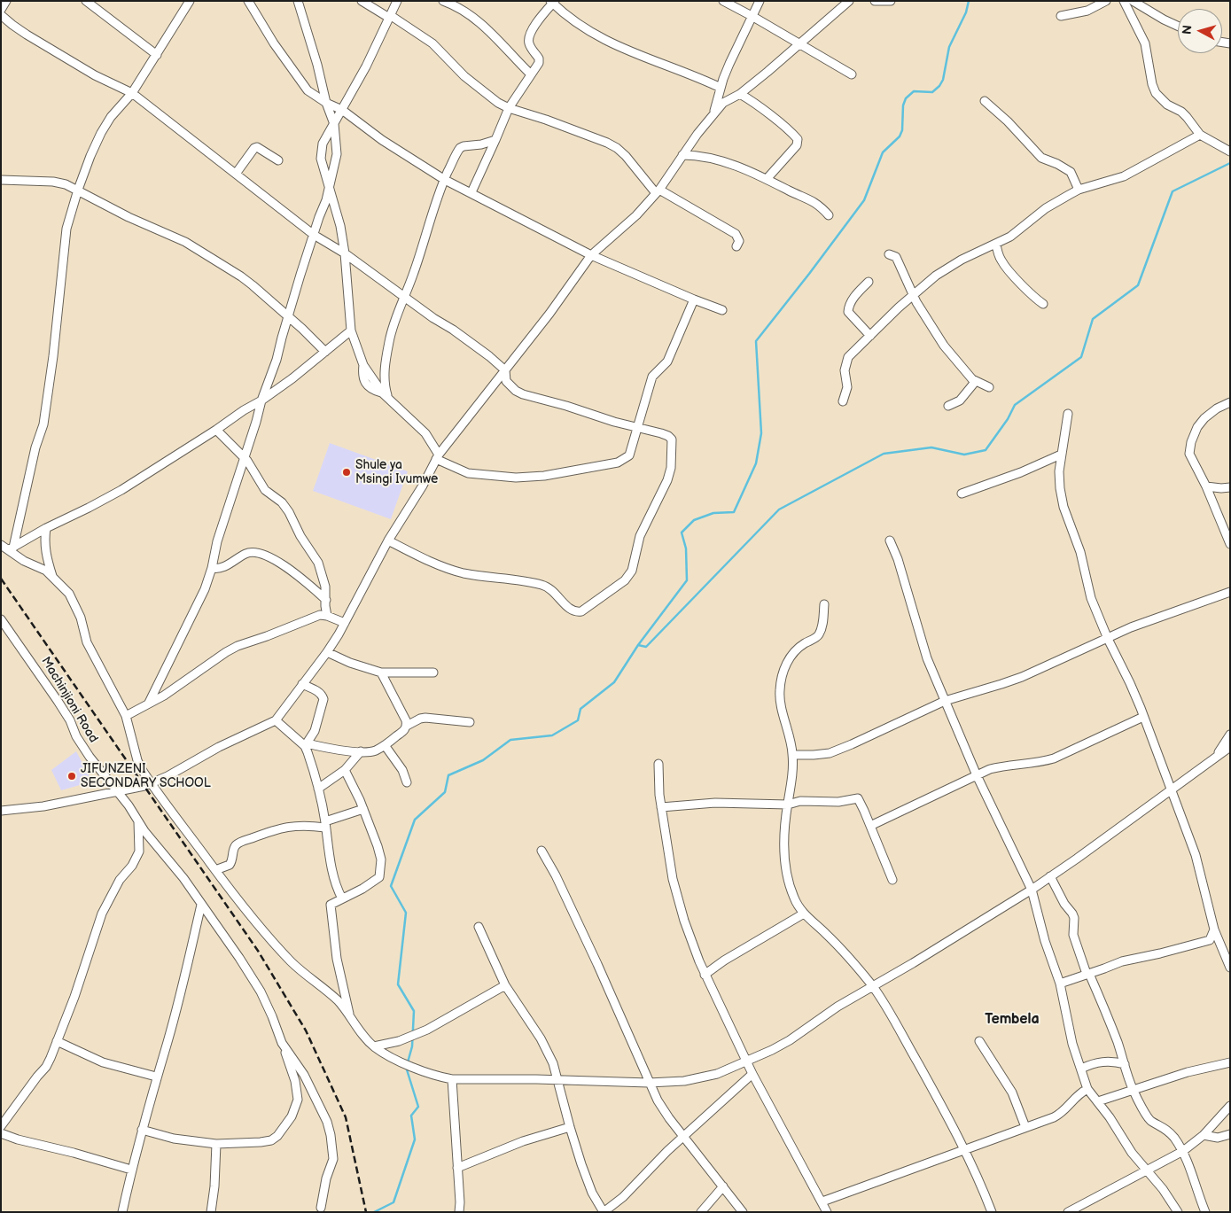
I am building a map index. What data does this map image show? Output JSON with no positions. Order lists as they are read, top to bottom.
{
  "streets": {
    "street": ["Machinjioni Road"]
  },
  "districts": ["Tembela"],
  "places": ["Shule ya Msingi Ivumwe", "JIFUNZENI SECONDARY SCHOOL"],
  "north": "left"
}
